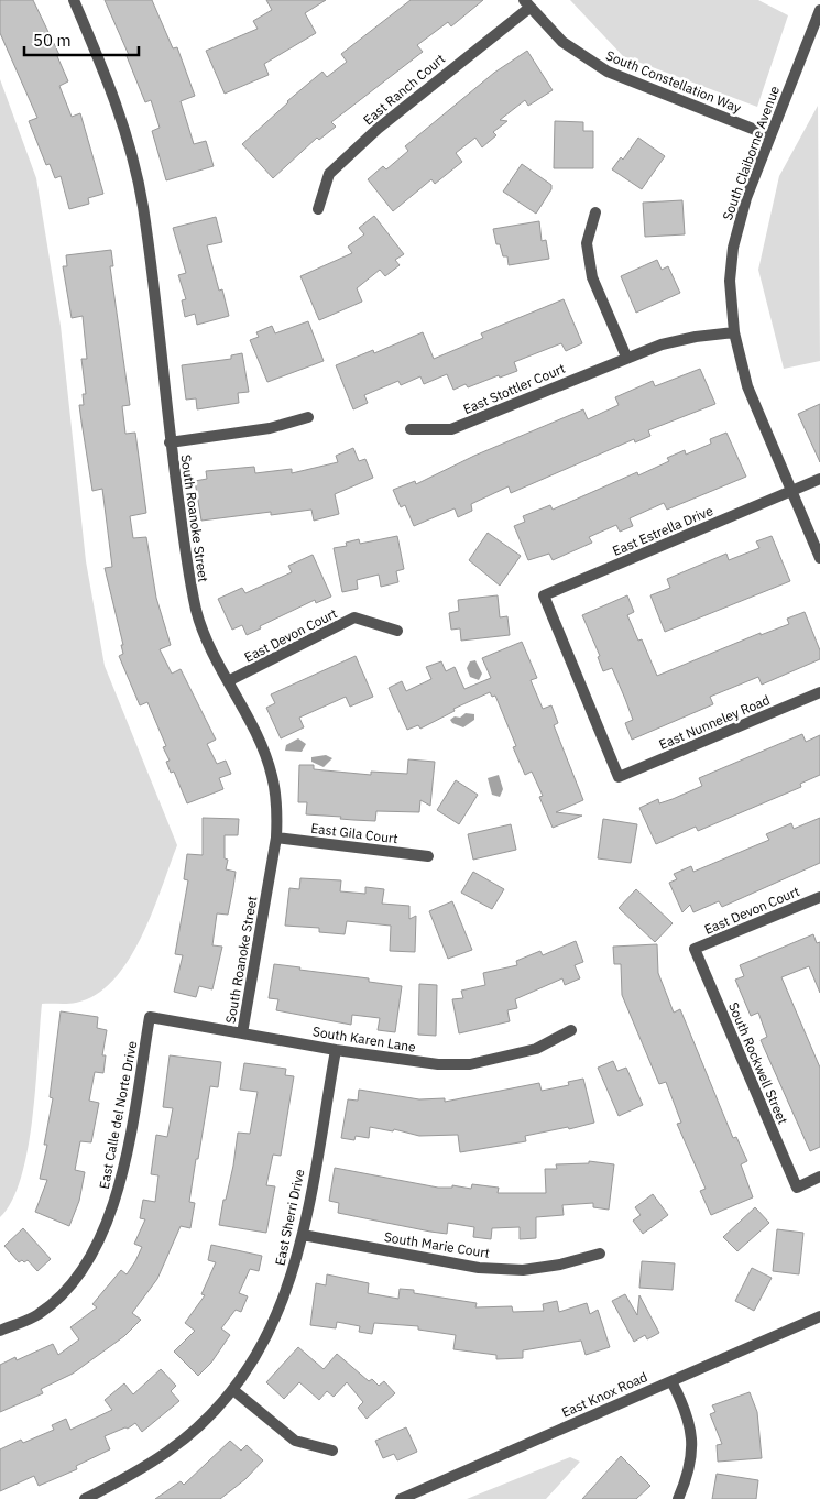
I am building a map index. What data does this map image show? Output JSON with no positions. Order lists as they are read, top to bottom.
{
  "streets": {
    "street": [
      "South Constellation Way",
      "East Ranch Court",
      "South Claiborne Avenue",
      "East Stottler Court",
      "South Roanoke Street",
      "East Estrella Drive",
      "East Devon Court",
      "East Nunneley Road",
      "East Gila Court",
      "South Karen Lane",
      "South Rockwell Street",
      "East Calle del Norte Drive",
      "East Sherri Drive",
      "South Marie Court",
      "East Knox Road"
    ]
  },
  "crossings": [
    ["South Constellation Way", "East Ranch Court"],
    ["South Constellation Way", "South Claiborne Avenue"],
    ["South Claiborne Avenue", "East Stottler Court"],
    ["South Claiborne Avenue", "East Estrella Drive"],
    ["South Roanoke Street", "East Devon Court"],
    ["South Roanoke Street", "East Gila Court"],
    ["South Roanoke Street", "South Karen Lane"],
    ["East Estrella Drive", "East Nunneley Road"],
    ["East Devon Court", "South Rockwell Street"],
    ["South Karen Lane", "East Calle del Norte Drive"],
    ["South Karen Lane", "East Sherri Drive"],
    ["East Sherri Drive", "South Marie Court"]
  ],
  "scale_bar": "50 m"
}
